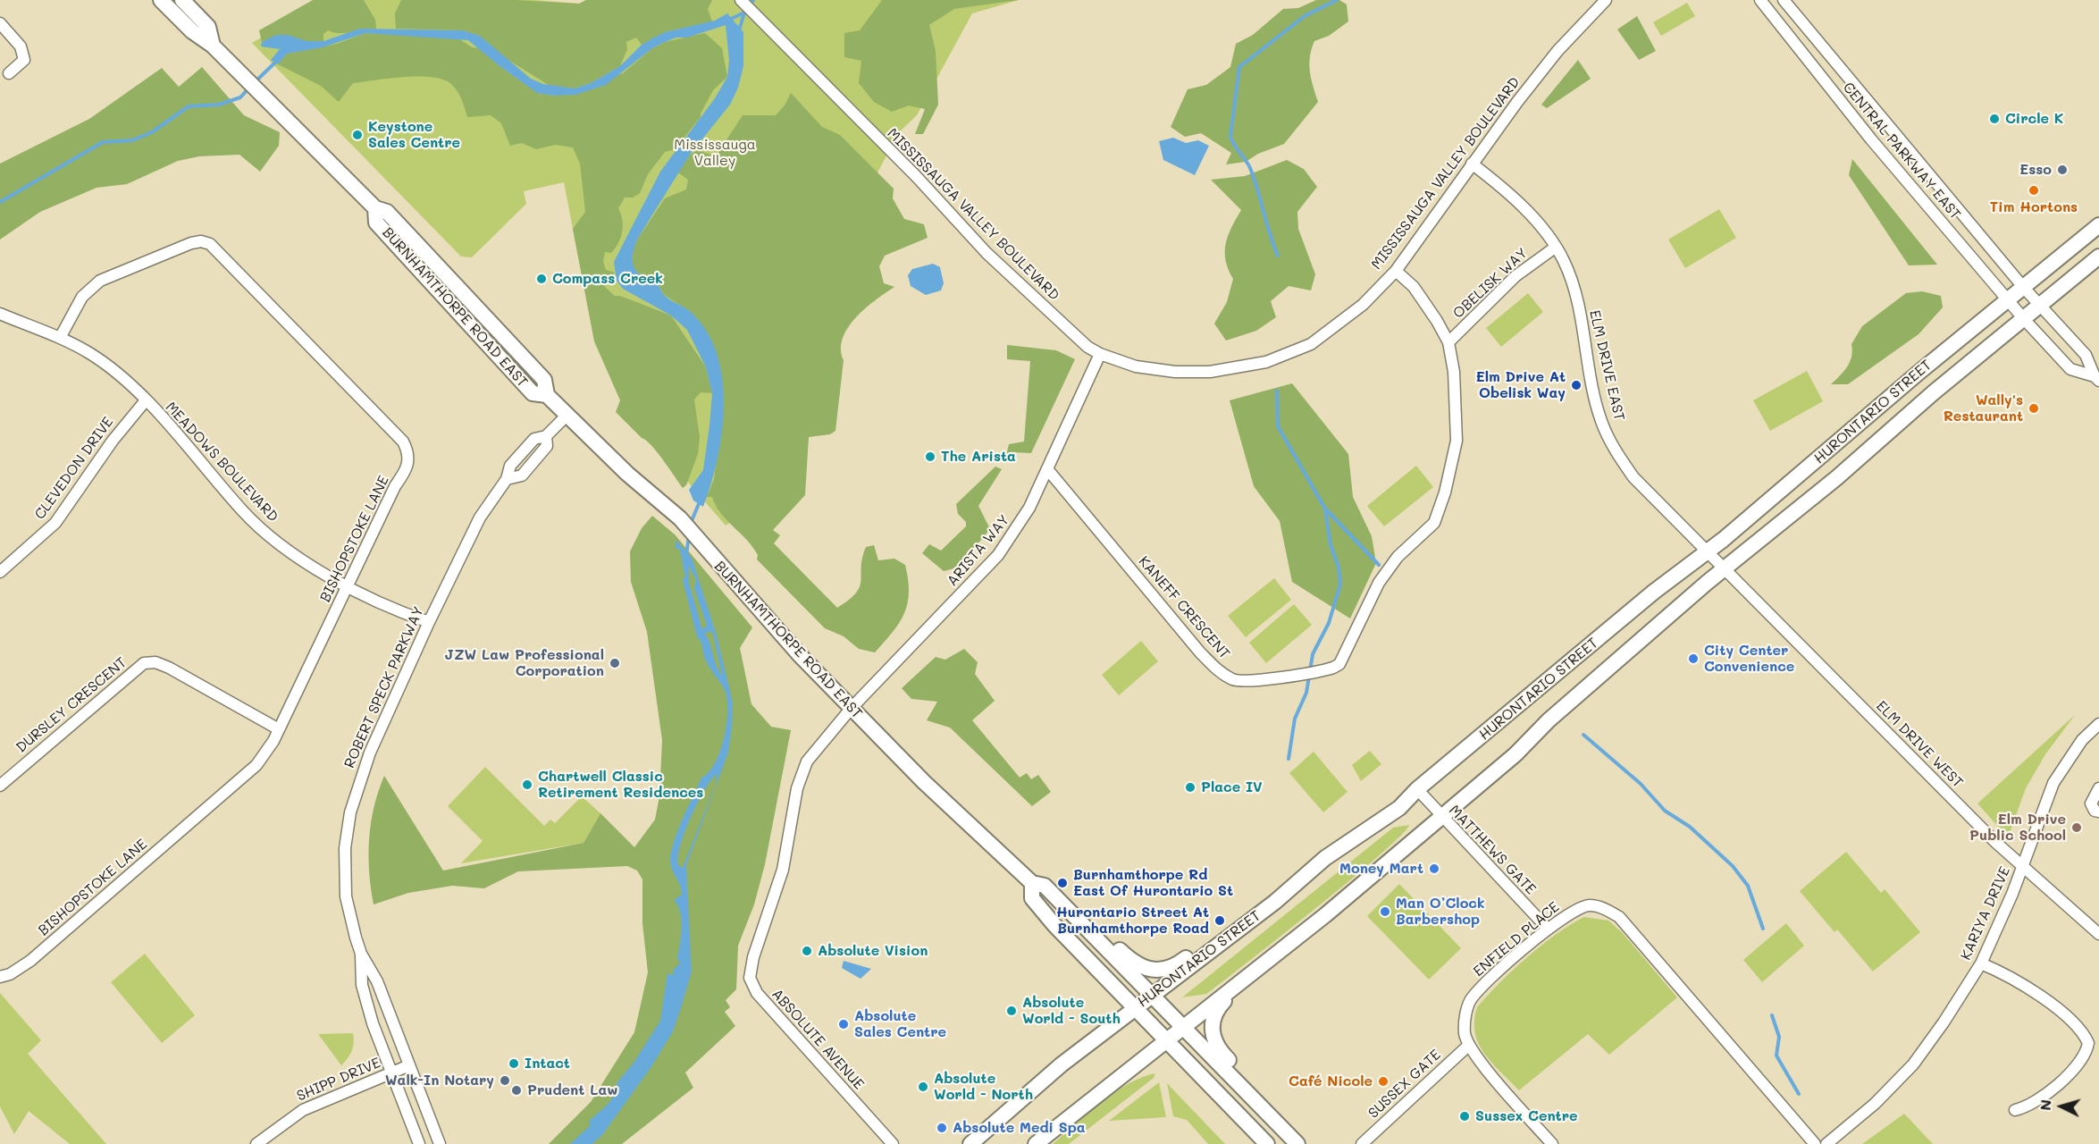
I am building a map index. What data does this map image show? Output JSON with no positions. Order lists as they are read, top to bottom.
{
  "streets": {
    "main road": ["BURNHAMTHORPE ROAD EAST", "HURONTARIO STREET"],
    "street": [
      "CENTRAL PARKWAY EAST",
      "MISSISSAUGA VALLEY BOULEVARD",
      "OBELISK WAY",
      "ELM DRIVE EAST",
      "MEADOWS BOULEVARD",
      "CLEVEDON DRIVE",
      "BISHOPSTOKE LANE",
      "ARISTA WAY",
      "KANEFF CRESCENT",
      "ROBERT SPECK PARKWAY",
      "DURSLEY CRESCENT",
      "ELM DRIVE WEST",
      "MATTHEWS GATE",
      "KARIYA DRIVE",
      "ENFIELD PLACE",
      "ABSOLUTE AVENUE",
      "SHIPP DRIVE",
      "SUSSEX GATE"
    ]
  },
  "crossings": [
    ["CENTRAL PARKWAY EAST", "HURONTARIO STREET"],
    ["MISSISSAUGA VALLEY BOULEVARD", "ELM DRIVE EAST"],
    ["MISSISSAUGA VALLEY BOULEVARD", "ARISTA WAY"],
    ["MISSISSAUGA VALLEY BOULEVARD", "KANEFF CRESCENT"],
    ["OBELISK WAY", "ELM DRIVE EAST"],
    ["OBELISK WAY", "KANEFF CRESCENT"],
    ["BURNHAMTHORPE ROAD EAST", "HURONTARIO STREET"],
    ["BURNHAMTHORPE ROAD EAST", "ARISTA WAY"],
    ["BURNHAMTHORPE ROAD EAST", "ROBERT SPECK PARKWAY"],
    ["BURNHAMTHORPE ROAD EAST", "ABSOLUTE AVENUE"],
    ["ELM DRIVE EAST", "HURONTARIO STREET"],
    ["ELM DRIVE EAST", "ELM DRIVE WEST"],
    ["HURONTARIO STREET", "ELM DRIVE WEST"],
    ["HURONTARIO STREET", "MATTHEWS GATE"],
    ["MEADOWS BOULEVARD", "CLEVEDON DRIVE"],
    ["MEADOWS BOULEVARD", "BISHOPSTOKE LANE"],
    ["MEADOWS BOULEVARD", "ROBERT SPECK PARKWAY"],
    ["BISHOPSTOKE LANE", "DURSLEY CRESCENT"],
    ["ARISTA WAY", "KANEFF CRESCENT"],
    ["ARISTA WAY", "ABSOLUTE AVENUE"],
    ["ROBERT SPECK PARKWAY", "SHIPP DRIVE"],
    ["ELM DRIVE WEST", "KARIYA DRIVE"],
    ["MATTHEWS GATE", "ENFIELD PLACE"],
    ["ENFIELD PLACE", "SUSSEX GATE"]
  ],
  "parks": ["Mississauga Valley"],
  "places": [
    "Circle K",
    "Keystone Sales Centre",
    "Esso",
    "Tim Hortons",
    "Compass Creek",
    "Elm Drive At Obelisk Way",
    "Wally's Restaurant",
    "The Arista",
    "City Center Convenience",
    "JZW Law Professional Corporation",
    "Chartwell Classic Retirement Residences",
    "Place IV",
    "Elm Drive Public School",
    "Money Mart",
    "Burnhamthorpe Rd East Of Hurontario St",
    "Man O’Clock Barbershop",
    "Hurontario Street At Burnhamthorpe Road",
    "Absolute Vision",
    "Absolute World - South",
    "Absolute Sales Centre",
    "Intact",
    "Walk-In Notary",
    "Café Nicole",
    "Absolute World - North",
    "Prudent Law",
    "Sussex Centre",
    "Absolute Medi Spa"
  ],
  "north": "left"
}
